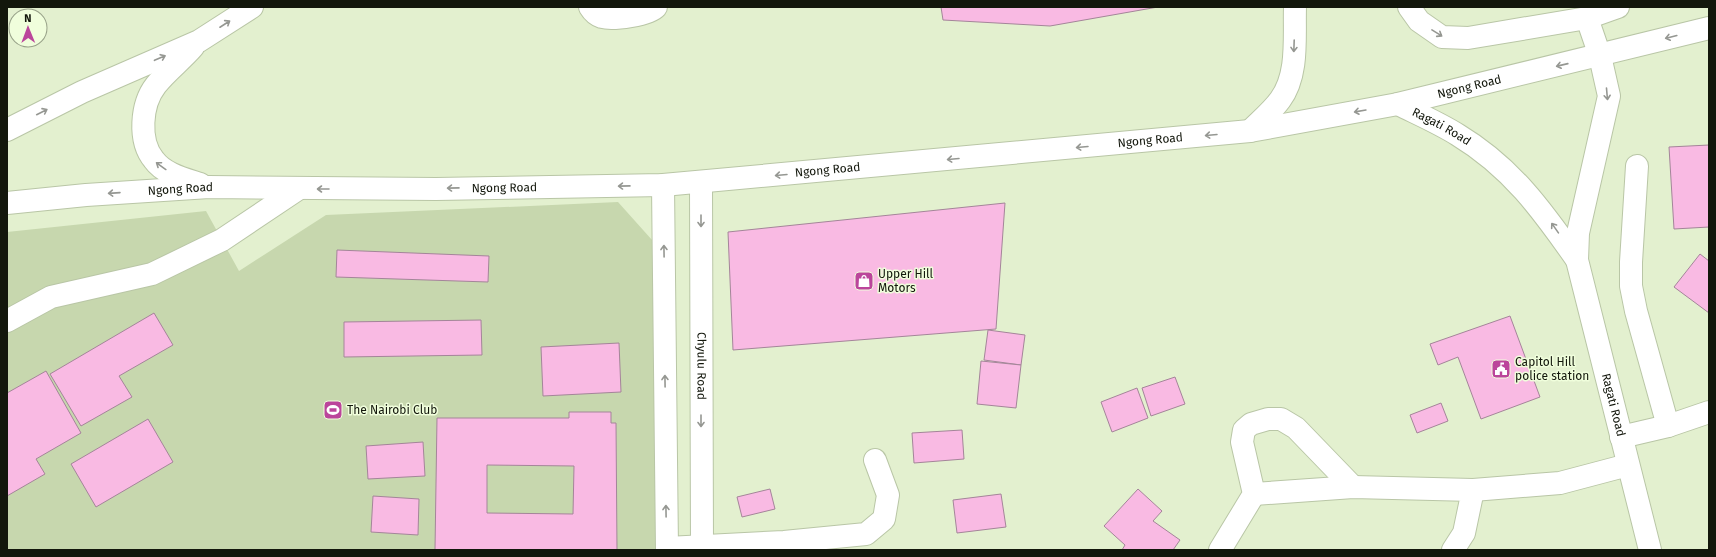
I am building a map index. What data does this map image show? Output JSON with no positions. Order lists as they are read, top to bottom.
{
  "streets": {
    "main road": ["Ngong Road", "Ragati Road", "Chyulu Road"]
  },
  "crossings": [
    ["Ngong Road", "Ragati Road"],
    ["Ngong Road", "Chyulu Road"]
  ],
  "places": {
    "shop": ["Upper Hill Motors"],
    "public building": ["Capitol Hill police station"],
    "sports": ["The Nairobi Club"]
  },
  "north": "top"
}
